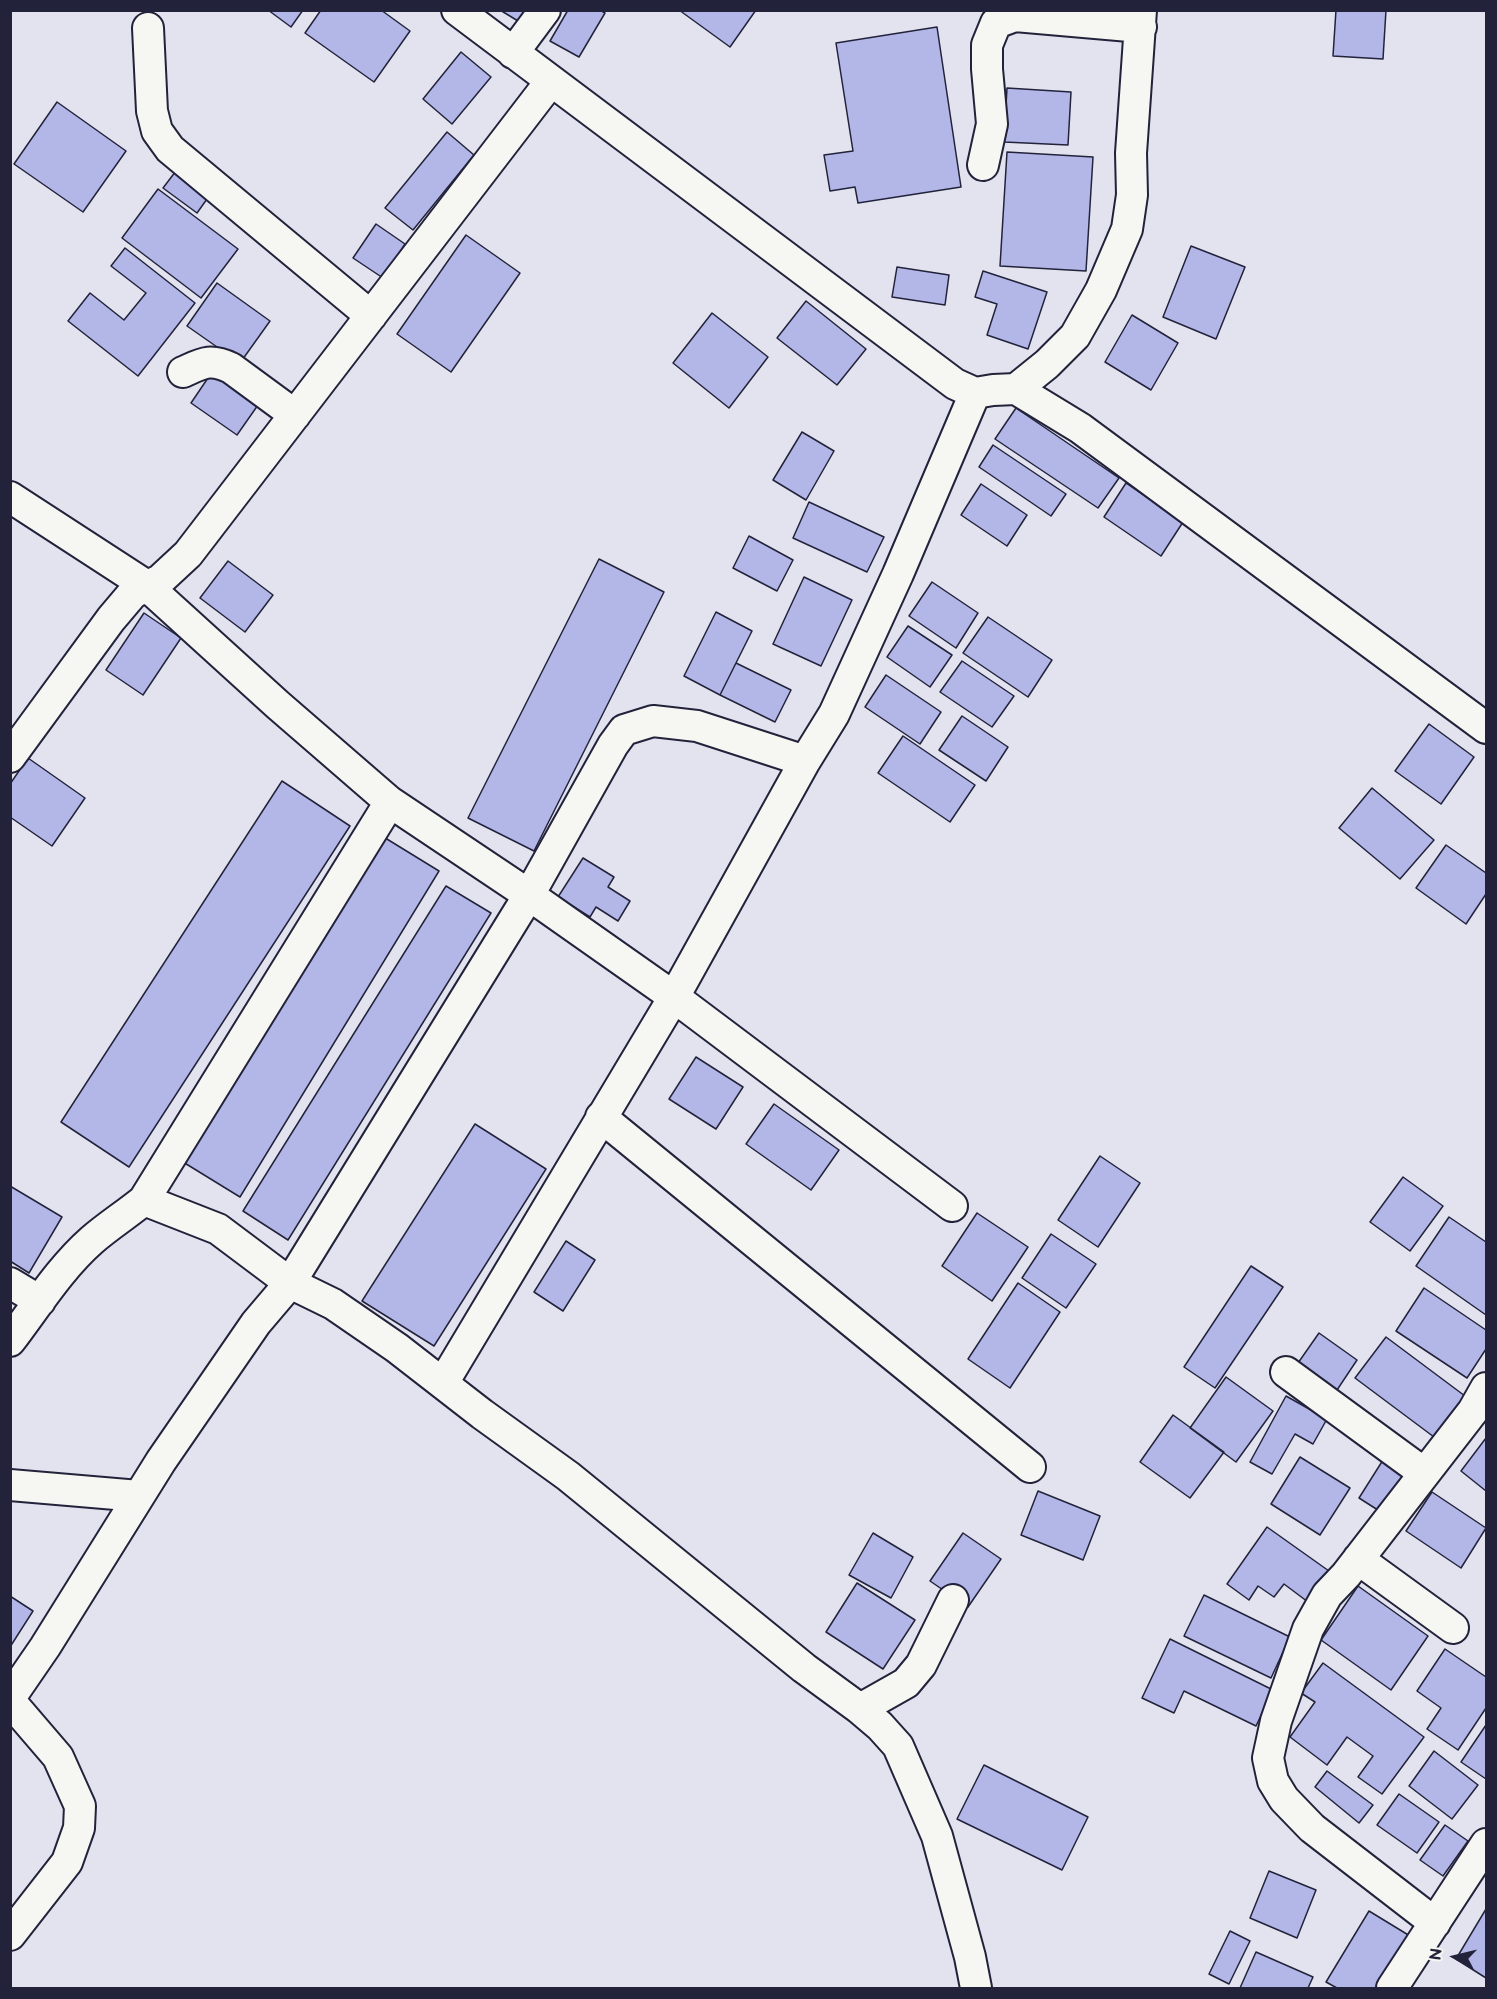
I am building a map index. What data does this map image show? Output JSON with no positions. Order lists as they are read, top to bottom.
{
  "north": "left"
}
